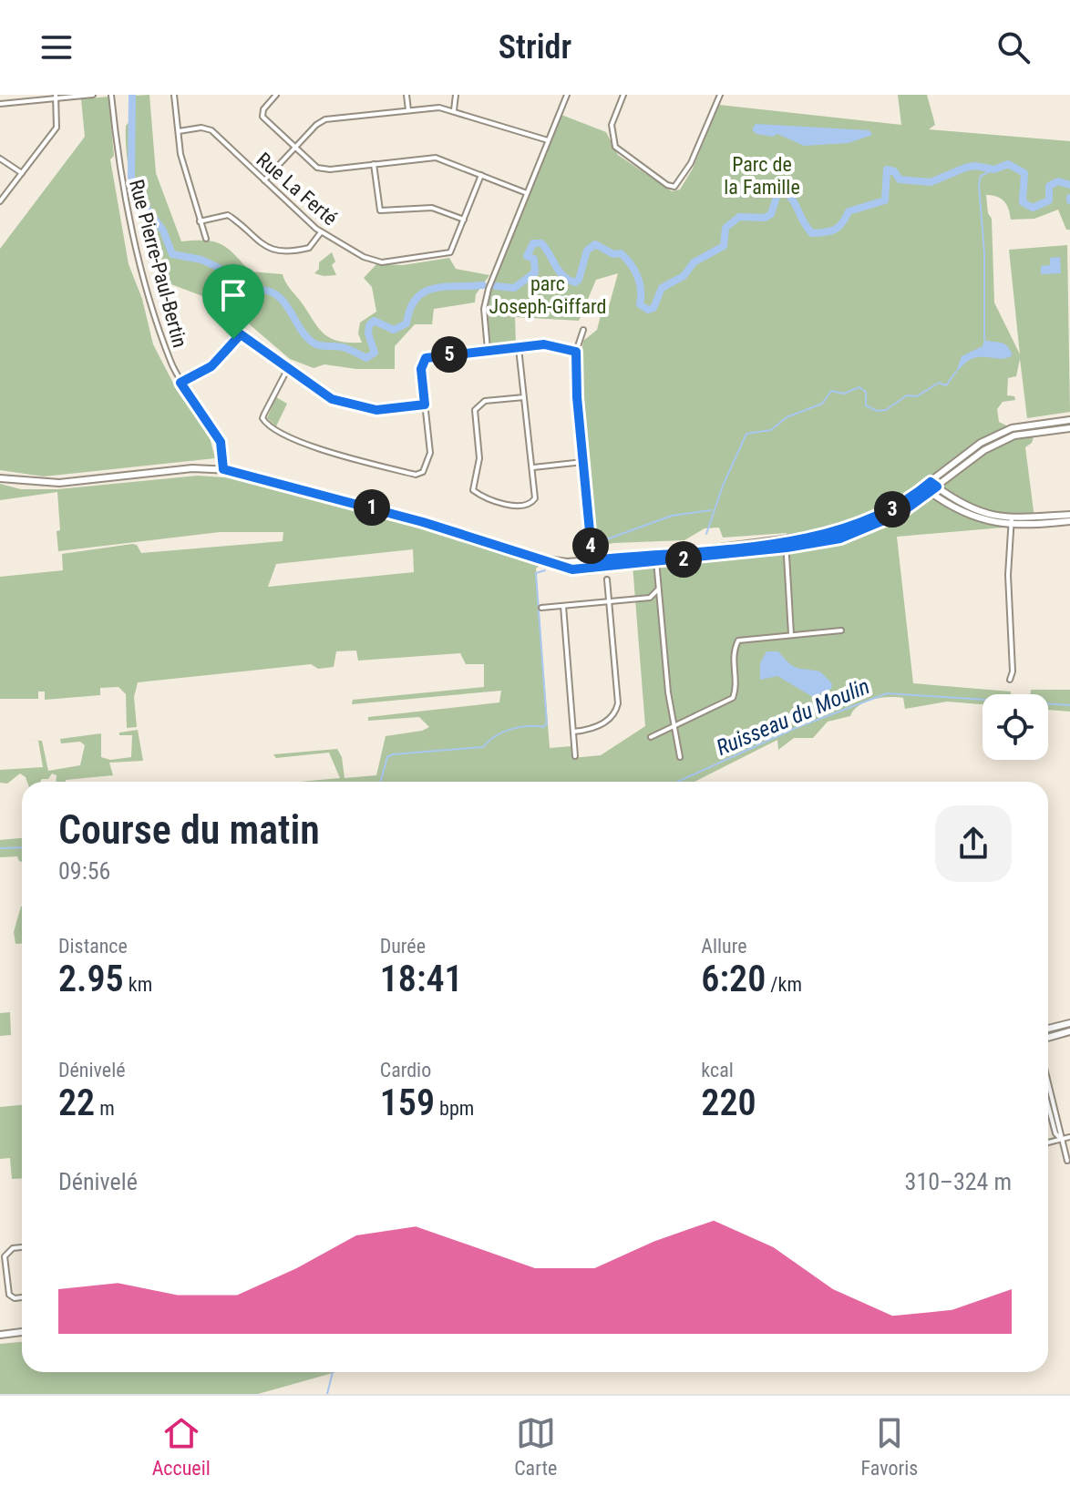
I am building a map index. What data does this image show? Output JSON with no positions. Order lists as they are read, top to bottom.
{
  "streets": {
    "street": ["Rue La Ferté", "Rue Pierre-Paul-Bertin"]
  },
  "water": ["Ruisseau du Moulin"],
  "parks": ["Parc de la Famille", "parc Joseph-Giffard"],
  "page": {
    "header": "Stridr",
    "pins": [
      "5",
      "1",
      "3",
      "4",
      "2"
    ],
    "heading": ["Course du matin", "09:56"],
    "stats": [
      ["Distance", "2.95 km"],
      ["Durée", "18:41"],
      ["Allure", "6:20 /km"],
      ["Dénivelé", "22 m"],
      ["Cardio", "159 bpm"],
      ["kcal", "220"]
    ],
    "chart": ["Dénivelé", "310–324 m"],
    "tabs": ["Accueil", "Carte", "Favoris"]
  }
}
